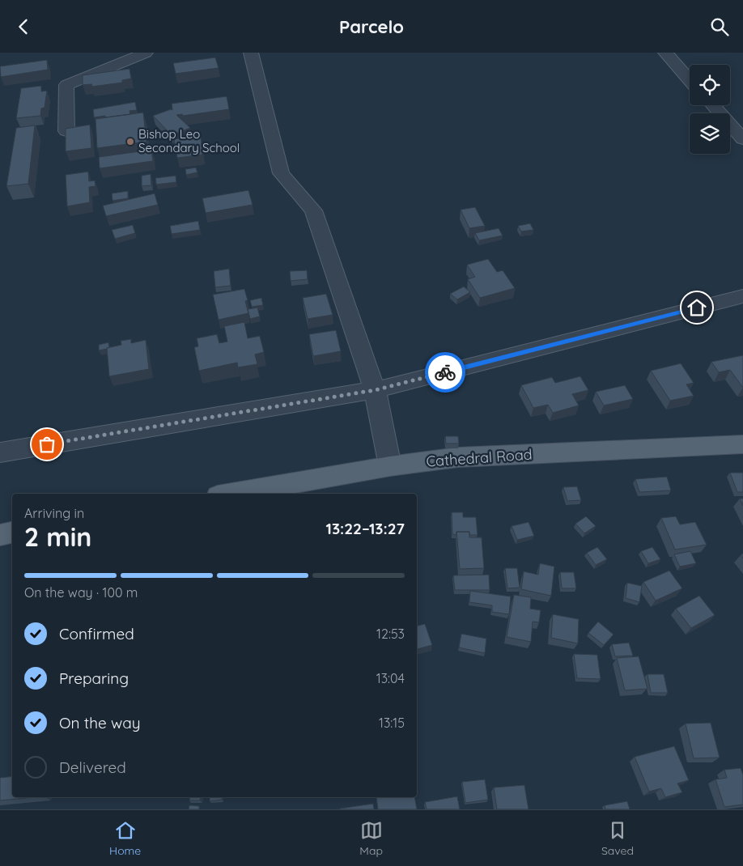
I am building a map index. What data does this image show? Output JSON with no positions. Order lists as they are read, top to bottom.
{
  "streets": {
    "main road": ["Cathedral Road"]
  },
  "places": ["Bishop Leo Secondary School"],
  "page": {
    "header": "Parcelo",
    "heading": ["2 min", "Arriving in", "13:22–13:27"],
    "bar": "On the way · 100 m",
    "list": [
      ["Confirmed", "12:53"],
      ["Preparing", "13:04"],
      ["On the way", "13:15"],
      "Delivered"
    ],
    "tabs": ["Home", "Map", "Saved"]
  }
}
